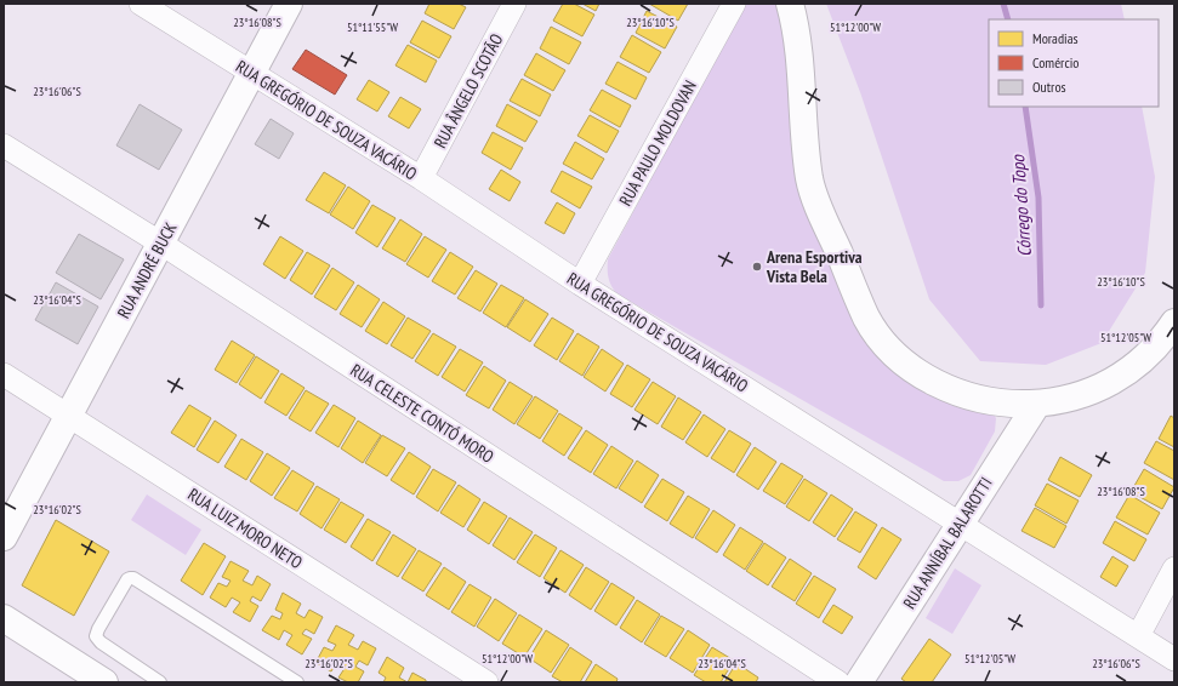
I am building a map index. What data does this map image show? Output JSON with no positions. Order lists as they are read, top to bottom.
{
  "streets": {
    "street": [
      "RUA ÂNGELO SCOTÃO",
      "RUA GREGÓRIO DE SOUZA VACÁRIO",
      "RUA PAULO MOLDOVAN",
      "RUA ANDRÉ BUCK",
      "RUA CELESTE CONTÓ MORO",
      "RUA LUIZ MORO NETO",
      "RUA ANNÍBAL BALAROTTI"
    ]
  },
  "crossings": [
    ["RUA ÂNGELO SCOTÃO", "RUA GREGÓRIO DE SOUZA VACÁRIO"],
    ["RUA GREGÓRIO DE SOUZA VACÁRIO", "RUA PAULO MOLDOVAN"],
    ["RUA GREGÓRIO DE SOUZA VACÁRIO", "RUA ANDRÉ BUCK"],
    ["RUA GREGÓRIO DE SOUZA VACÁRIO", "RUA ANNÍBAL BALAROTTI"],
    ["RUA ANDRÉ BUCK", "RUA CELESTE CONTÓ MORO"],
    ["RUA ANDRÉ BUCK", "RUA LUIZ MORO NETO"]
  ],
  "water": ["Córrego do Topo"],
  "places": ["Arena Esportiva Vista Bela"],
  "legend": ["Moradias", "Comércio", "Outros"],
  "coordinates": [
    "23°16'08\"S",
    "23°16'10\"S",
    "51°11'55\"W",
    "51°12'00\"W",
    "23°16'06\"S",
    "23°16'04\"S",
    "51°12'05\"W",
    "23°16'02\"S"
  ]
}
